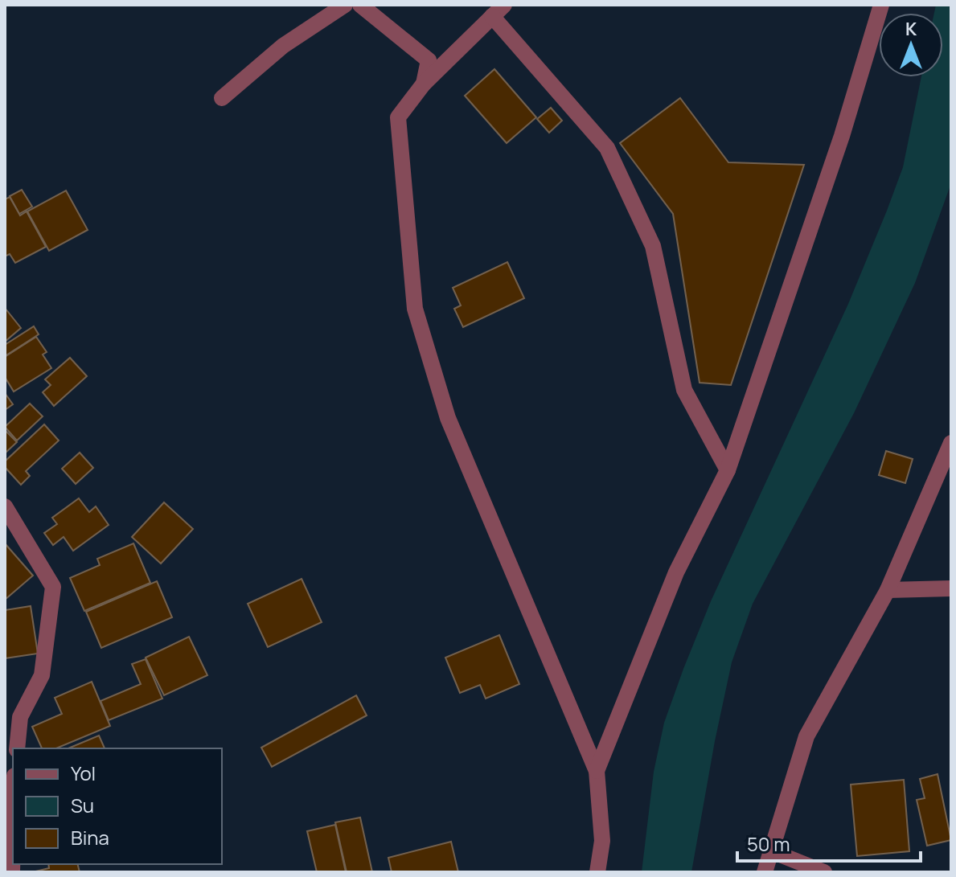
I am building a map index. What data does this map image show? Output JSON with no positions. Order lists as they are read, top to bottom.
{
  "legend": ["Yol", "Su", "Bina"],
  "scale_bar": "50 m",
  "north": "top"
}
